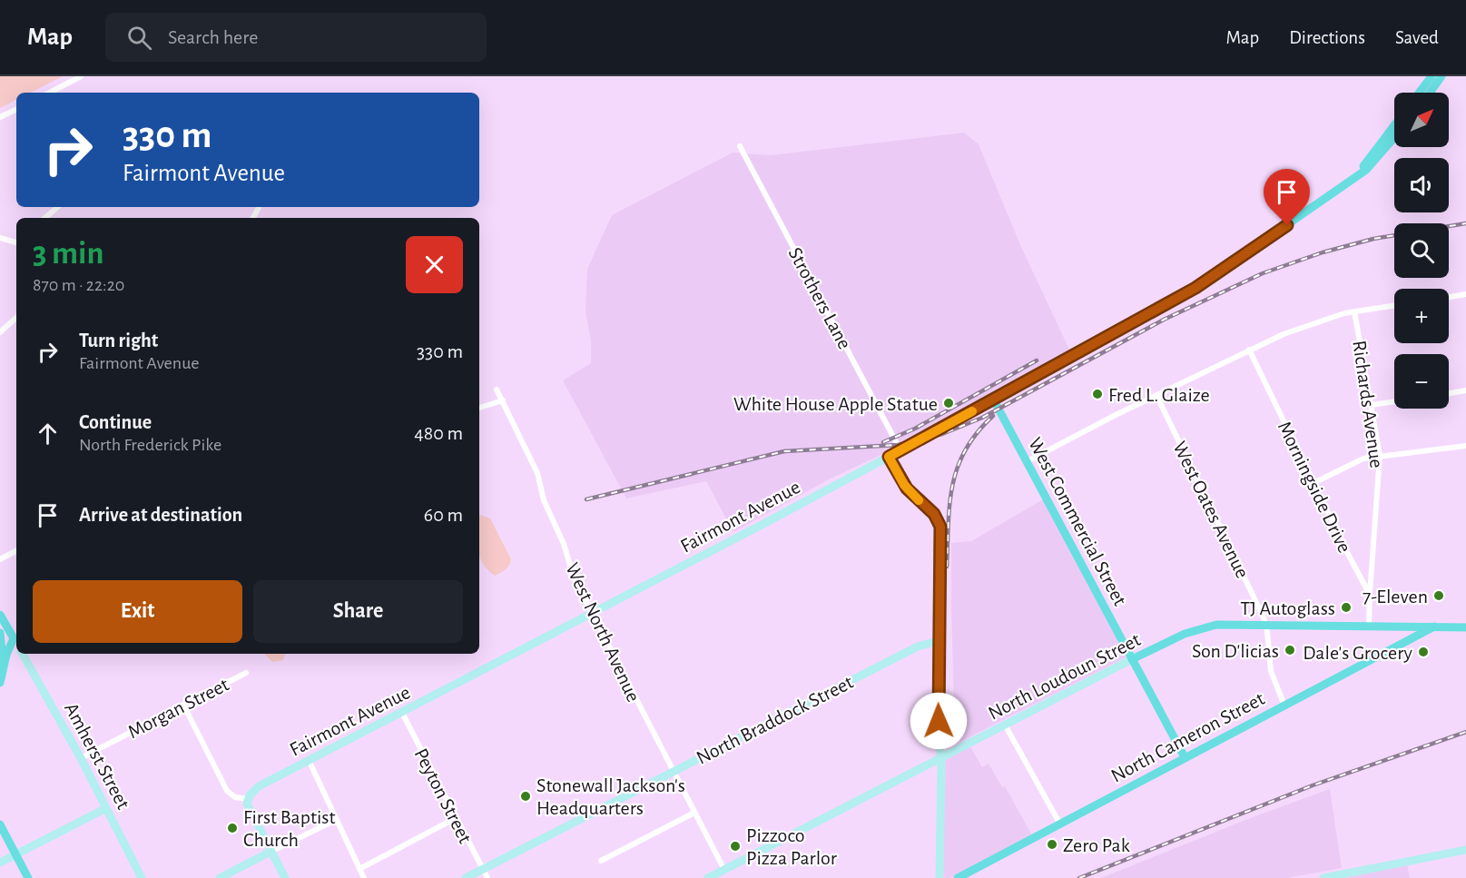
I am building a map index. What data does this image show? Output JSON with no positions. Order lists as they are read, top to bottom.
{
  "streets": {
    "main road": [
      "Fairmont Avenue",
      "West Commercial Street",
      "North Loudoun Street",
      "North Cameron Street"
    ],
    "street": [
      "Strothers Lane",
      "Richards Avenue",
      "Morningside Drive",
      "West Oates Avenue",
      "West North Avenue",
      "Morgan Street",
      "North Braddock Street",
      "Amherst Street",
      "Peyton Street"
    ]
  },
  "crossings": [
    ["Strothers Lane", "Fairmont Avenue"],
    ["Richards Avenue", "Morningside Drive"],
    ["Morningside Drive", "North Loudoun Street"],
    ["West Oates Avenue", "North Loudoun Street"],
    ["West Oates Avenue", "North Cameron Street"],
    ["Fairmont Avenue", "West Commercial Street"],
    ["Fairmont Avenue", "West North Avenue"],
    ["Fairmont Avenue", "Peyton Street"],
    ["West Commercial Street", "North Loudoun Street"],
    ["West Commercial Street", "North Cameron Street"],
    ["West North Avenue", "North Loudoun Street"],
    ["West North Avenue", "North Braddock Street"],
    ["North Loudoun Street", "North Cameron Street"],
    ["Morgan Street", "Amherst Street"],
    ["North Braddock Street", "Peyton Street"]
  ],
  "places": [
    "Fred L. Glaize",
    "White House Apple Statue",
    "7-Eleven",
    "TJ Autoglass",
    "Son D'licias",
    "Dale's Grocery",
    "Stonewall Jackson's Headquarters",
    "First Baptist Church",
    "Zero Pak",
    "Pizzoco Pizza Parlor"
  ],
  "north": "top right",
  "page": {
    "header": "Map",
    "search": "Search here",
    "nav": ["Map", "Directions", "Saved"],
    "map_buttons": ["+", "−"],
    "turn": ["330 m", "Fairmont Avenue"],
    "heading": ["3 min", "870 m · 22:20"],
    "list": [
      {
        "name": "Turn right",
        "note": "Fairmont Avenue",
        "value": "330 m"
      },
      {
        "name": "Continue",
        "note": "North Frederick Pike",
        "value": "480 m"
      },
      {
        "name": "Arrive at destination",
        "value": "60 m"
      }
    ],
    "buttons": ["Exit", "Share"]
  }
}
